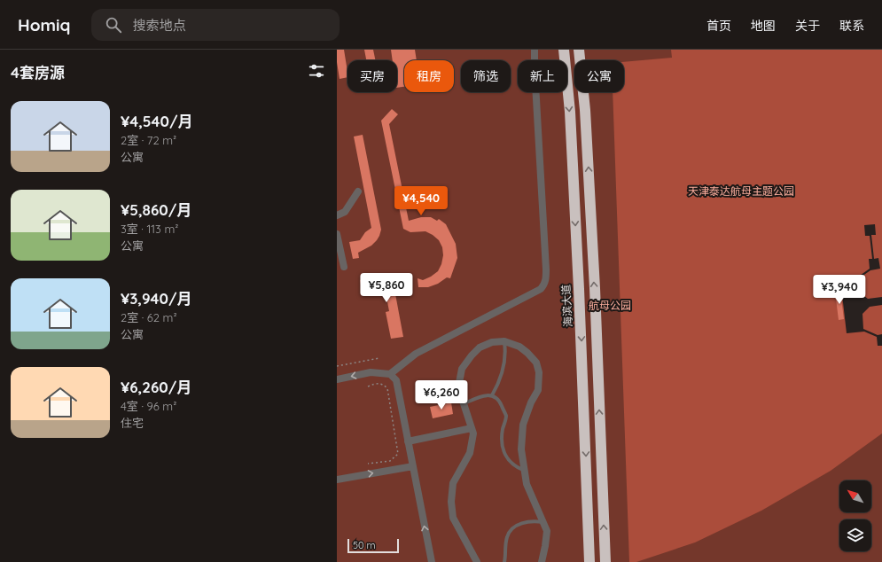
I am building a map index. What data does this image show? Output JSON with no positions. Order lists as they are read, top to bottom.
{
  "streets": {
    "highway": ["海滨大道"]
  },
  "parks": ["天津泰达航母主题公园", "航母公园"],
  "scale_bar": "50 m",
  "north": "top left",
  "page": {
    "header": "Homiq",
    "search": "搜索地点",
    "nav": [
      "首页",
      "地图",
      "关于",
      "联系"
    ],
    "heading": "4套房源",
    "chip": [
      "买房",
      "租房",
      "筛选",
      "新上",
      "公寓"
    ],
    "list": [
      {
        "name": "¥4,540/月",
        "note": "2室 · 72 m² · 公寓"
      },
      {
        "name": "¥5,860/月",
        "note": "3室 · 113 m² · 公寓"
      },
      {
        "name": "¥3,940/月",
        "note": "2室 · 62 m² · 公寓"
      },
      {
        "name": "¥6,260/月",
        "note": "4室 · 96 m² · 住宅"
      }
    ],
    "price": [
      "¥4,540",
      "¥5,860",
      "¥3,940",
      "¥6,260"
    ],
    "scale": "50 m"
  }
}
